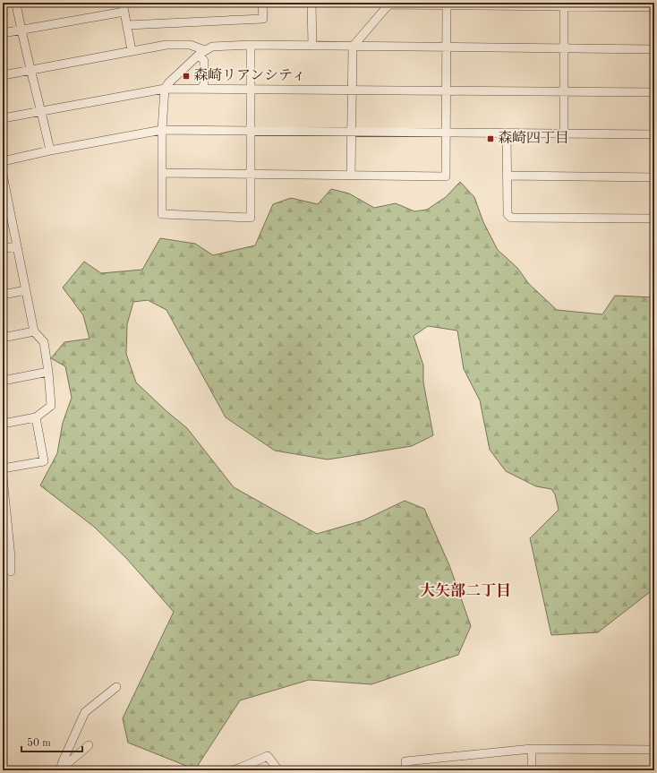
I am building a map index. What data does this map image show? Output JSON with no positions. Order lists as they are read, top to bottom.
{
  "districts": ["大矢部二丁目"],
  "places": {
    "transit": ["森崎リアンシティ", "森崎四丁目"]
  },
  "scale_bar": "50 m"
}
